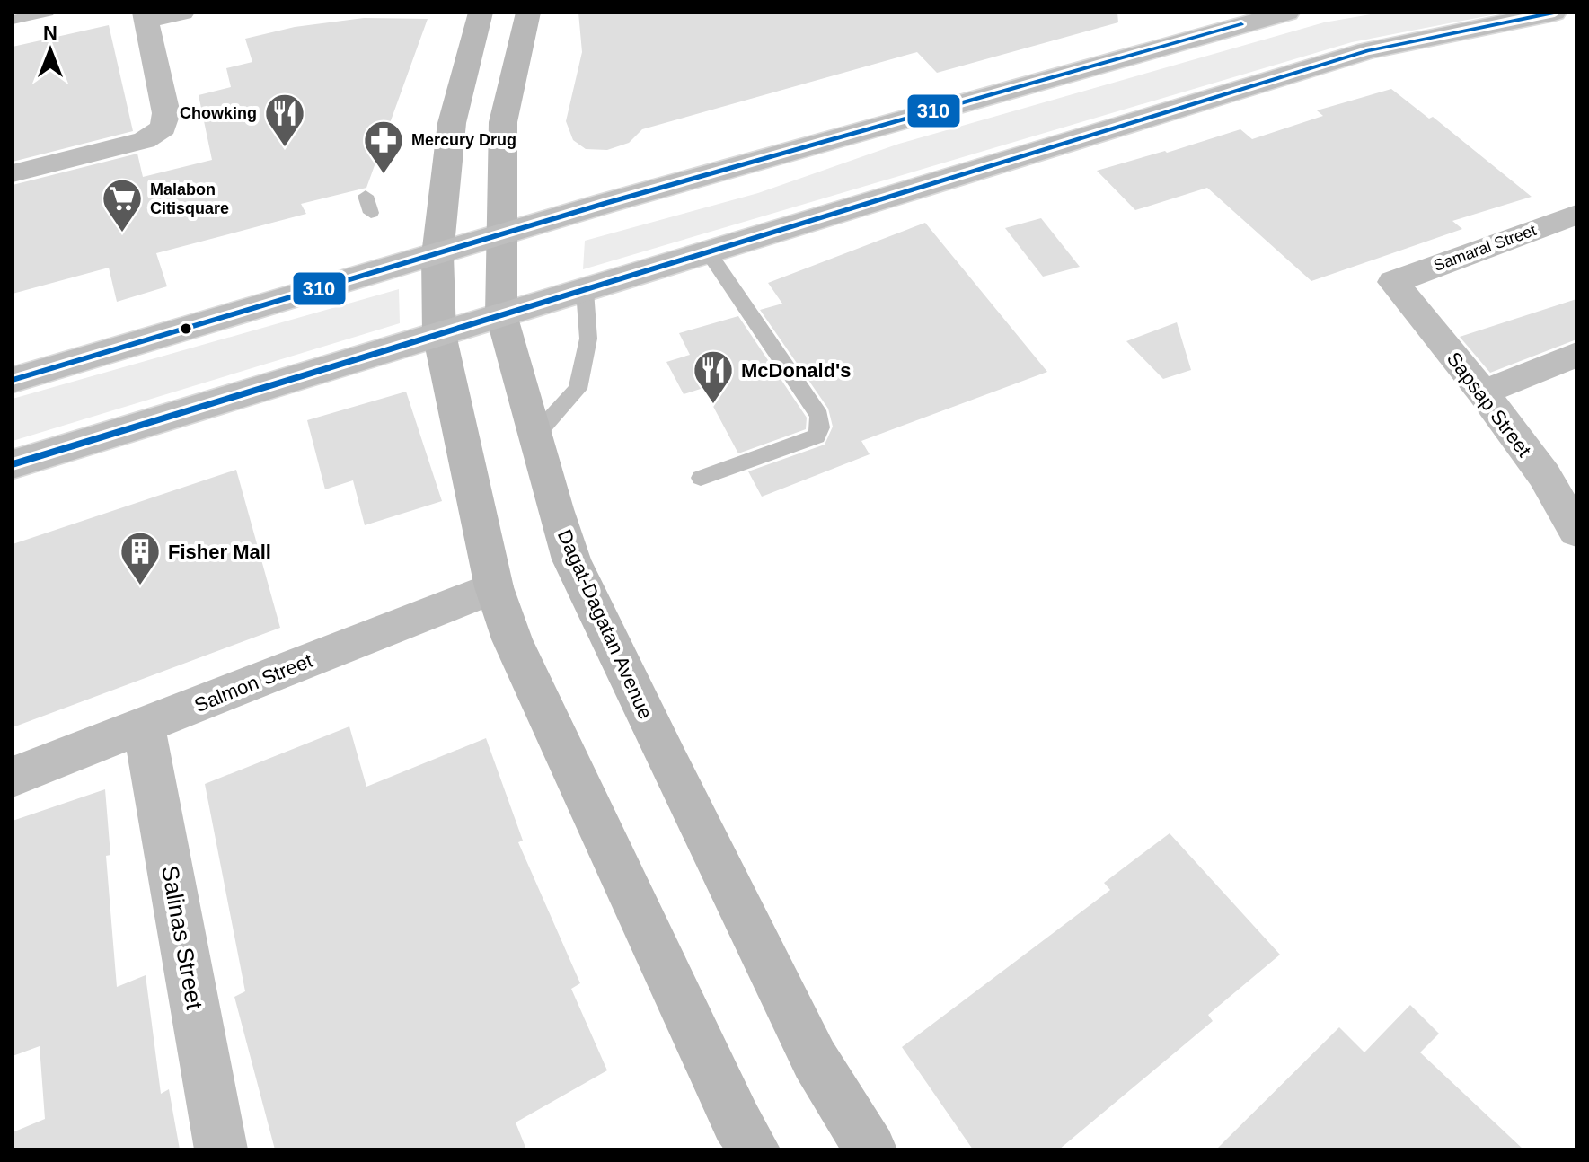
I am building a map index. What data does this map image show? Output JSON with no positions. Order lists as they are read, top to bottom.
{
  "streets": {
    "main road": [
      "Samaral Street",
      "Sapsap Street",
      "Dagat-Dagatan Avenue",
      "Salmon Street",
      "Salinas Street"
    ]
  },
  "crossings": [
    ["Samaral Street", "Sapsap Street"],
    ["Salmon Street", "Salinas Street"]
  ],
  "places": {
    "restaurant": ["Chowking", "McDonald's"],
    "pharmacy": ["Mercury Drug"],
    "supermarket": ["Malabon Citisquare"],
    "building": ["Fisher Mall"]
  },
  "lines": ["transit line 310"],
  "north": "top"
}
